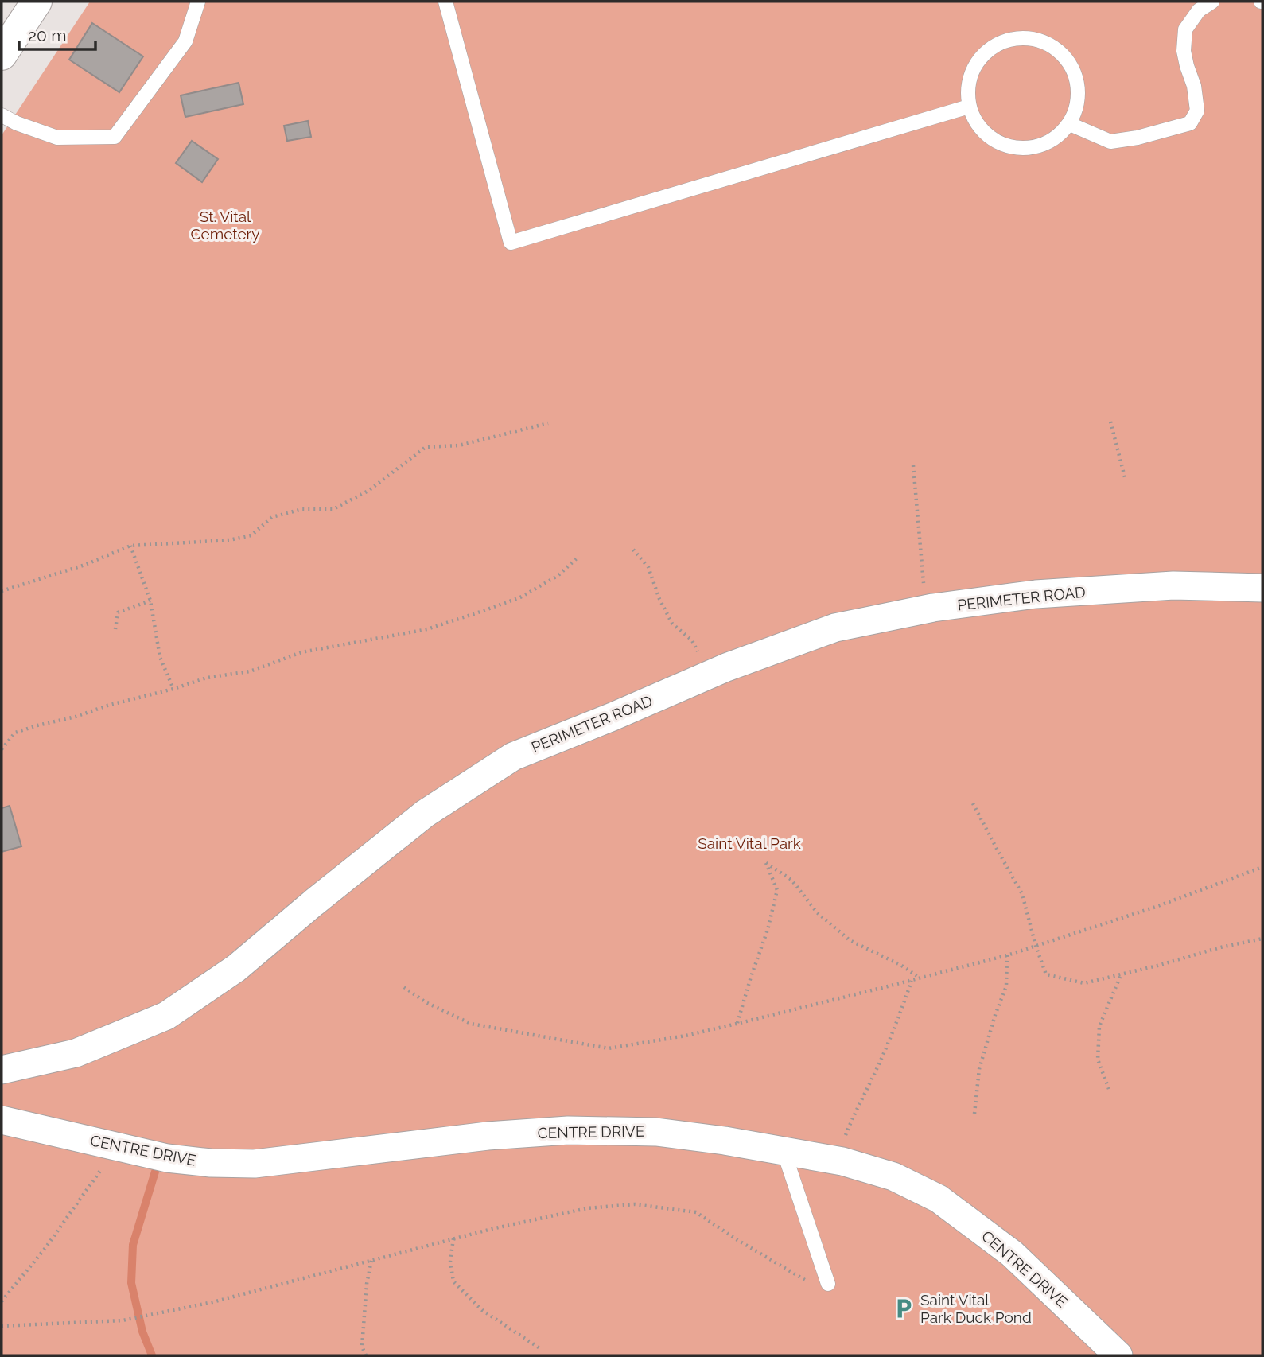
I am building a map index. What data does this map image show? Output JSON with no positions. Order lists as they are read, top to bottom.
{
  "streets": {
    "street": ["PERIMETER ROAD", "CENTRE DRIVE"]
  },
  "parks": ["St. Vital Cemetery", "Saint Vital Park"],
  "places": {
    "parking": ["Saint Vital Park Duck Pond"]
  },
  "scale_bar": "20 m"
}
